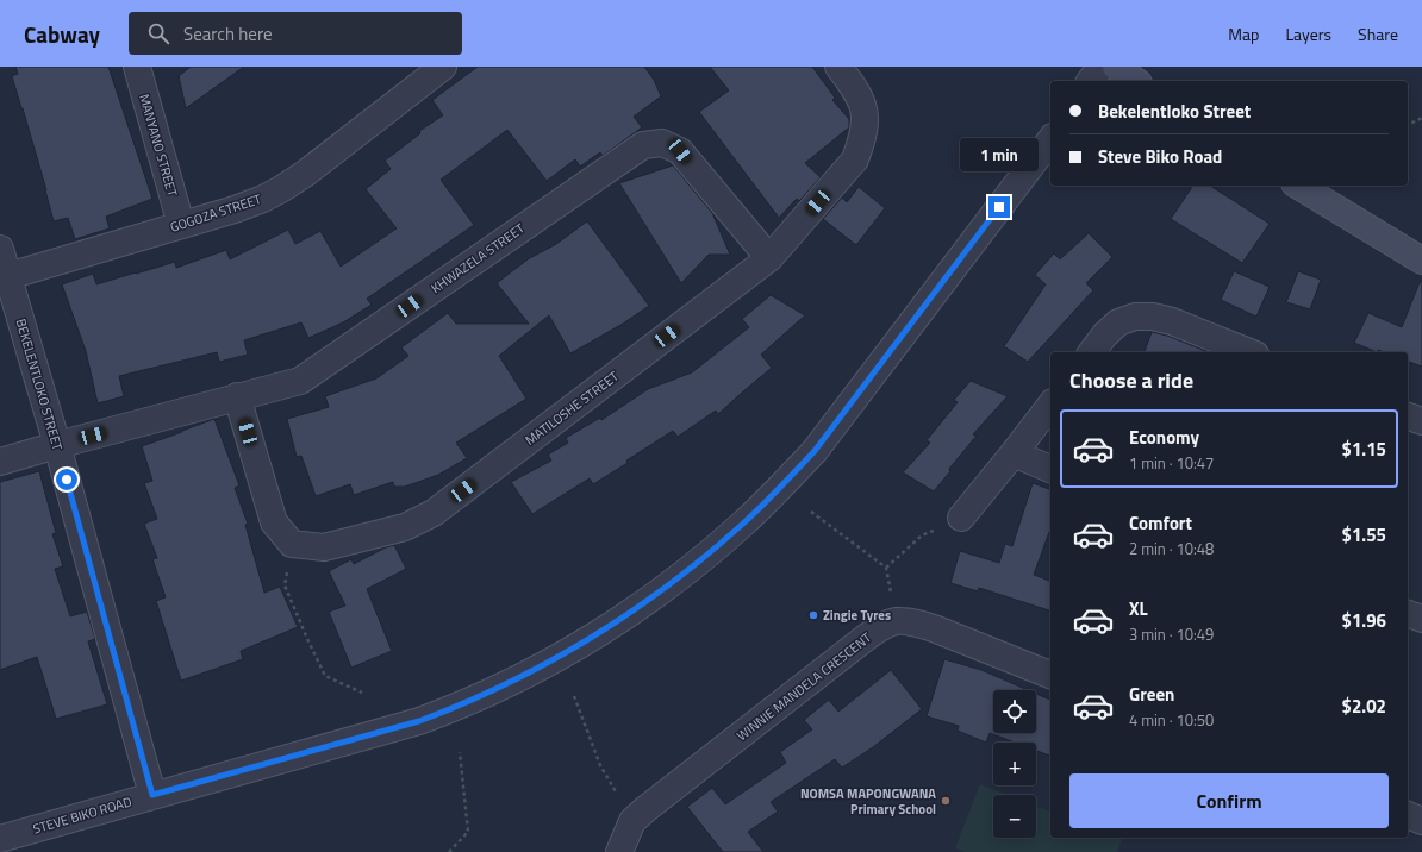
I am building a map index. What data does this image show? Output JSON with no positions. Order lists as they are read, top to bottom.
{
  "streets": {
    "street": [
      "MANYANO STREET",
      "GOGOZA STREET",
      "KHWAZELA STREET",
      "BEKELENTLOKO STREET",
      "MATILOSHE STREET",
      "WINNIE MANDELA CRESCENT",
      "STEVE BIKO ROAD"
    ]
  },
  "crossings": [
    ["MANYANO STREET", "GOGOZA STREET"],
    ["GOGOZA STREET", "BEKELENTLOKO STREET"],
    ["KHWAZELA STREET", "BEKELENTLOKO STREET"],
    ["KHWAZELA STREET", "MATILOSHE STREET"],
    ["BEKELENTLOKO STREET", "STEVE BIKO ROAD"]
  ],
  "places": ["Zingie Tyres", "NOMSA MAPONGWANA Primary School"],
  "page": {
    "header": "Cabway",
    "search": "Search here",
    "nav": ["Map", "Layers", "Share"],
    "banner": ["Bekelentloko Street", "Steve Biko Road"],
    "bubble": "1 min",
    "heading": "Choose a ride",
    "list": [
      {
        "name": "Economy",
        "note": "1 min · 10:47",
        "value": "$1.15"
      },
      {
        "name": "Comfort",
        "note": "2 min · 10:48",
        "value": "$1.55"
      },
      {
        "name": "XL",
        "note": "3 min · 10:49",
        "value": "$1.96"
      },
      {
        "name": "Green",
        "note": "4 min · 10:50",
        "value": "$2.02"
      }
    ],
    "map_buttons": ["+", "−"],
    "buttons": "Confirm"
  }
}
